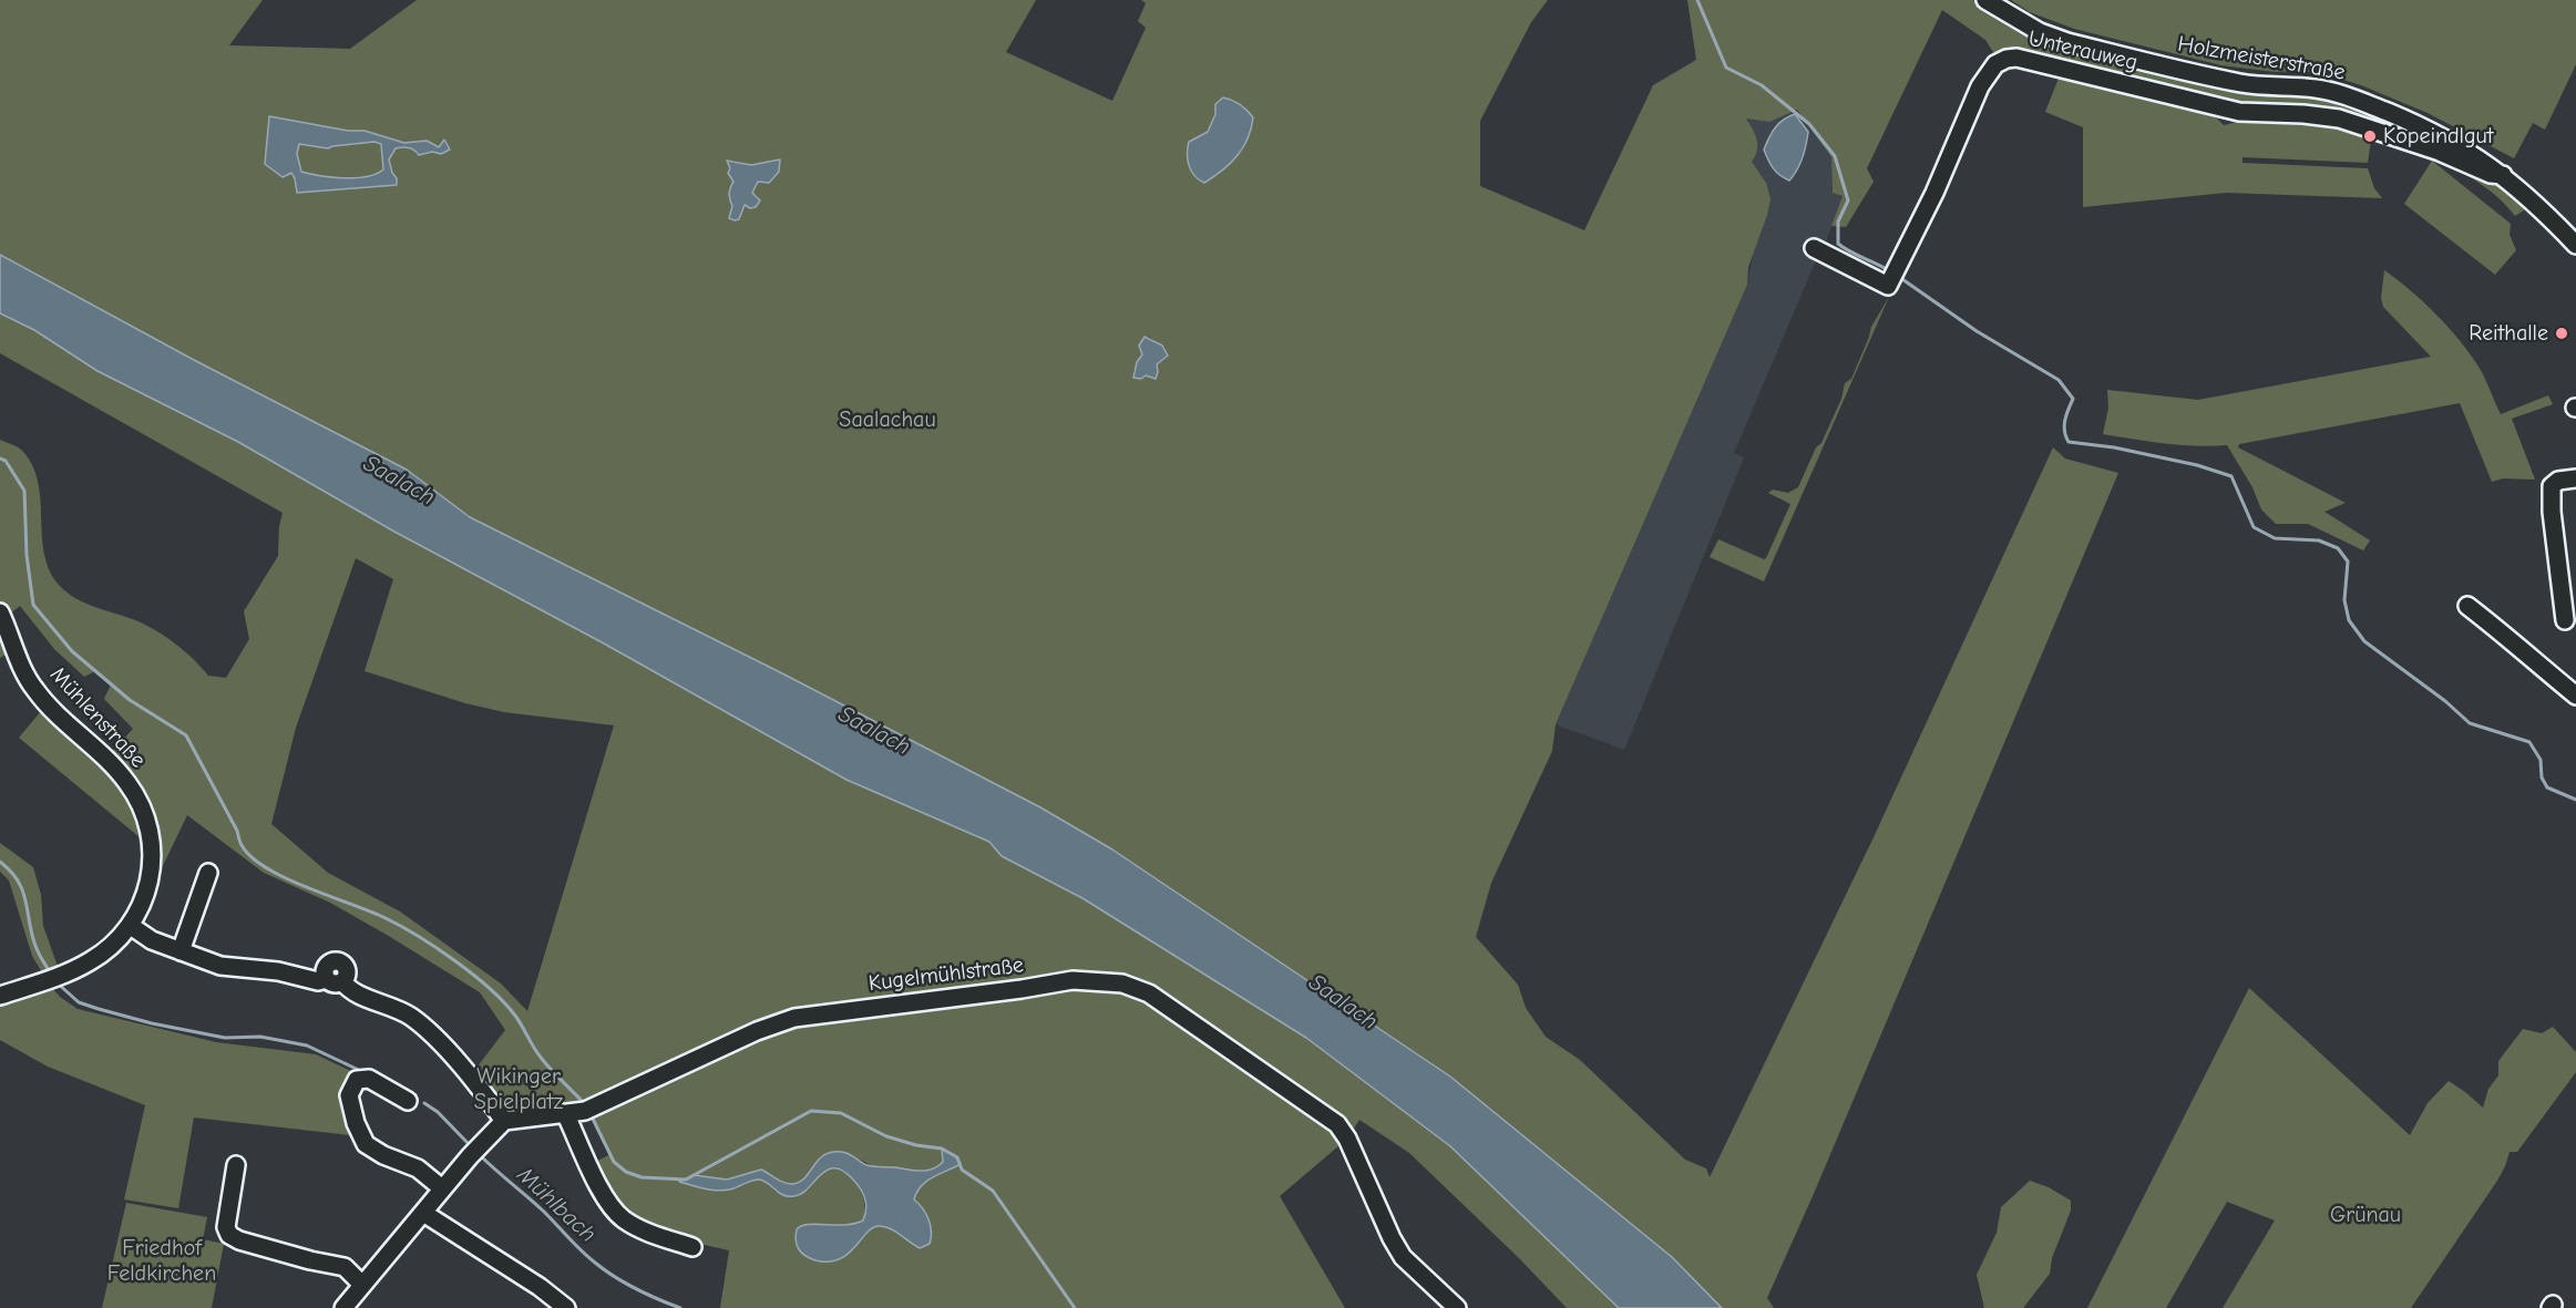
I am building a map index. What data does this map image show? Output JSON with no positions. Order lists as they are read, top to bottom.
{
  "streets": {
    "street": [
      "Unterauweg",
      "Holzmeisterstraße",
      "Mühlenstraße",
      "Kugelmühlstraße"
    ]
  },
  "crossings": [
    ["Unterauweg", "Holzmeisterstraße"]
  ],
  "water": ["Saalach", "Mühlbach"],
  "parks": [
    "Saalachau",
    "Wikinger Spielplatz",
    "Grünau",
    "Friedhof Feldkirchen"
  ],
  "places": ["Kopeindlgut", "Reithalle"]
}
